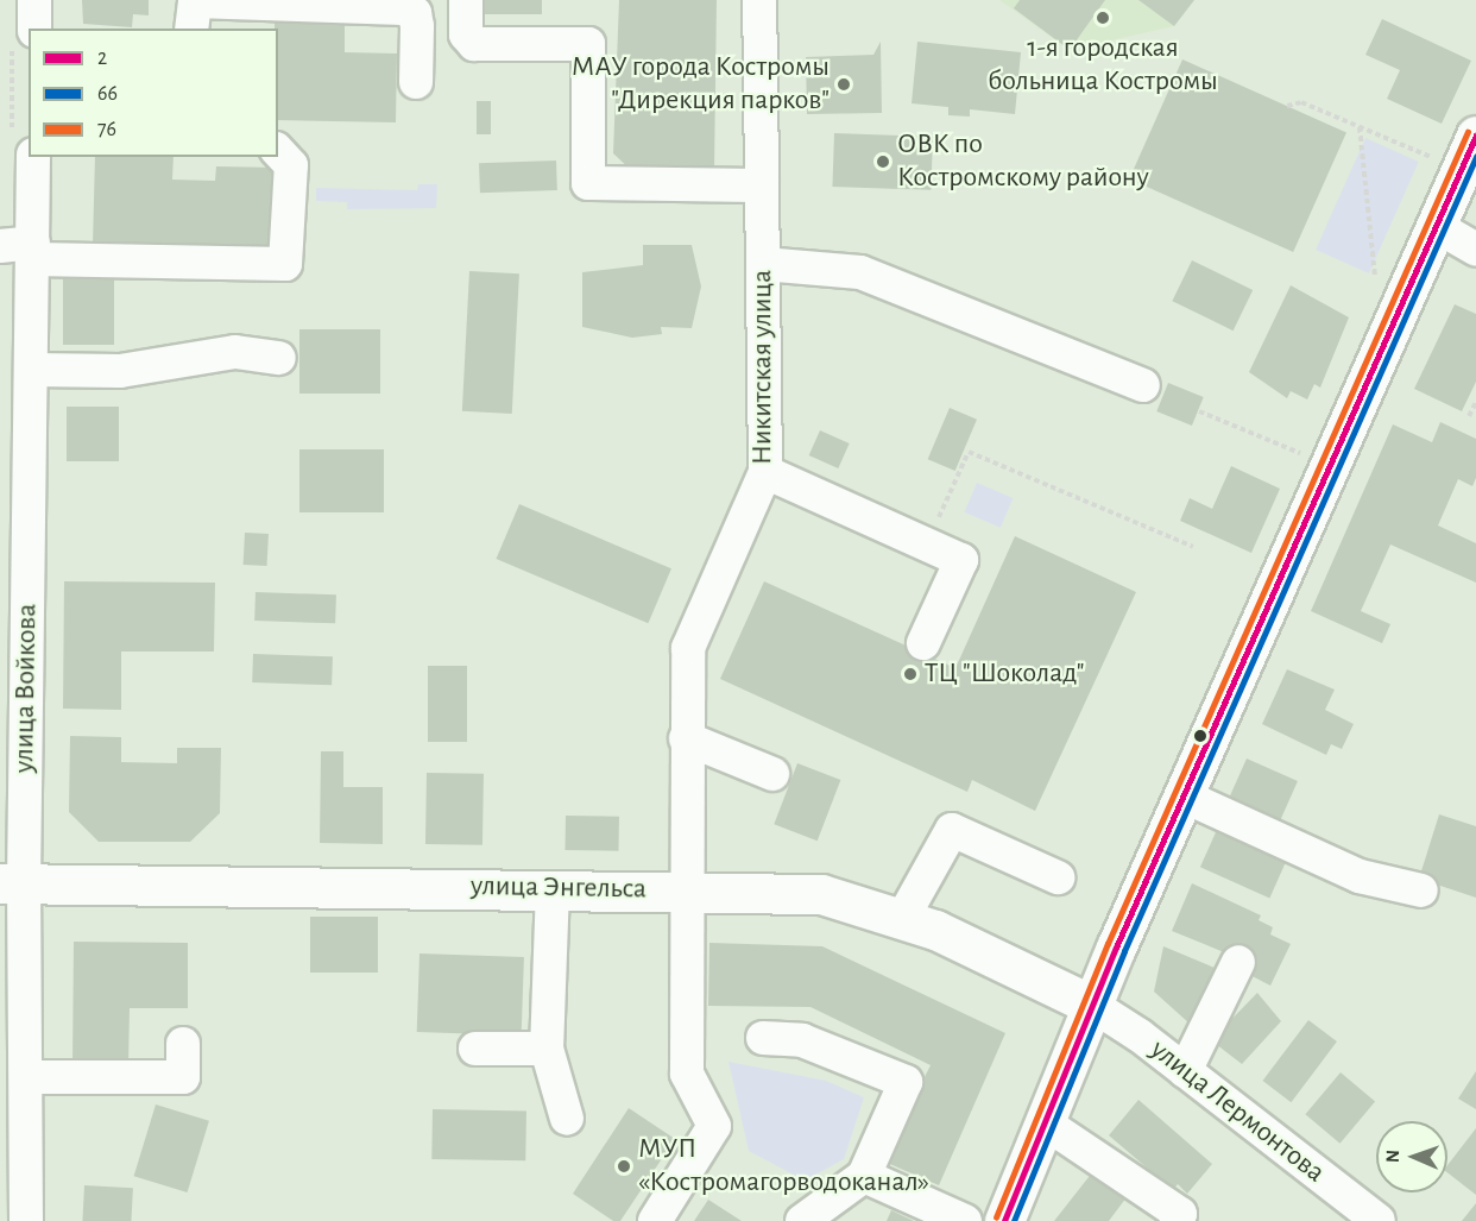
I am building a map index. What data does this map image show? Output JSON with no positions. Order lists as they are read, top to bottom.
{
  "streets": {
    "main road": ["улица Энгельса"],
    "street": ["Никитская улица", "улица Войкова", "улица Лермонтова"]
  },
  "crossings": [
    ["Никитская улица", "улица Энгельса"],
    ["улица Войкова", "улица Энгельса"],
    ["улица Энгельса", "улица Лермонтова"]
  ],
  "places": [
    "1-я городская больница Костромы",
    "МАУ города Костромы \"Дирекция парков\"",
    "ОВК по Костромскому району",
    "ТЦ \"Шоколад\"",
    "МУП «Костромагорводоканал»"
  ],
  "lines": ["transit line 76", "transit line 2", "transit line 66"],
  "legend": ["2", "66", "76"],
  "north": "left"
}
